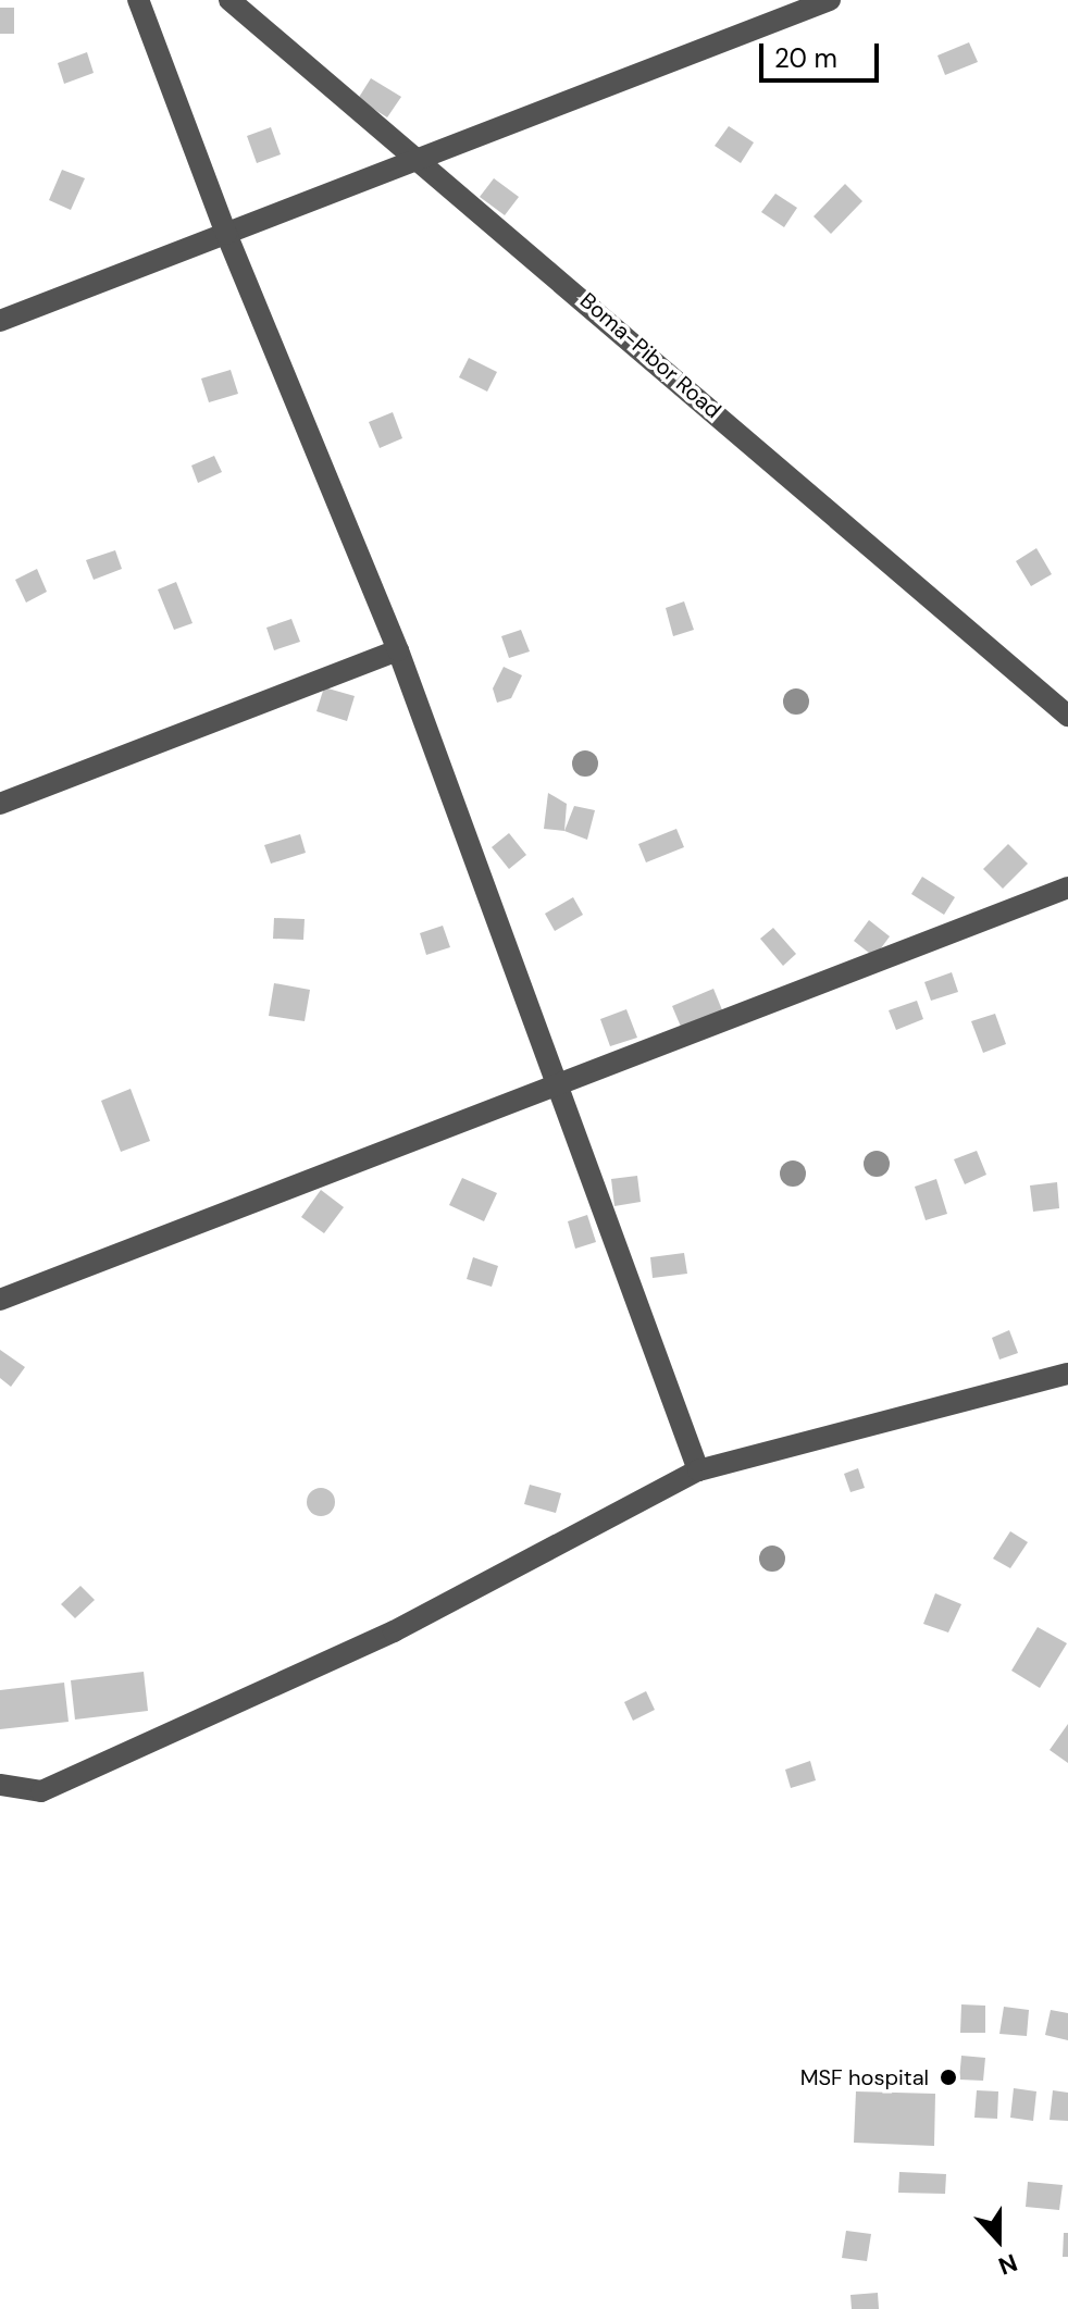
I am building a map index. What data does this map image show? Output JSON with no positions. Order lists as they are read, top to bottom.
{
  "streets": {
    "street": ["Boma-Pibor Road"]
  },
  "places": ["MSF hospital"],
  "scale_bar": "20 m",
  "north": "bottom"
}
